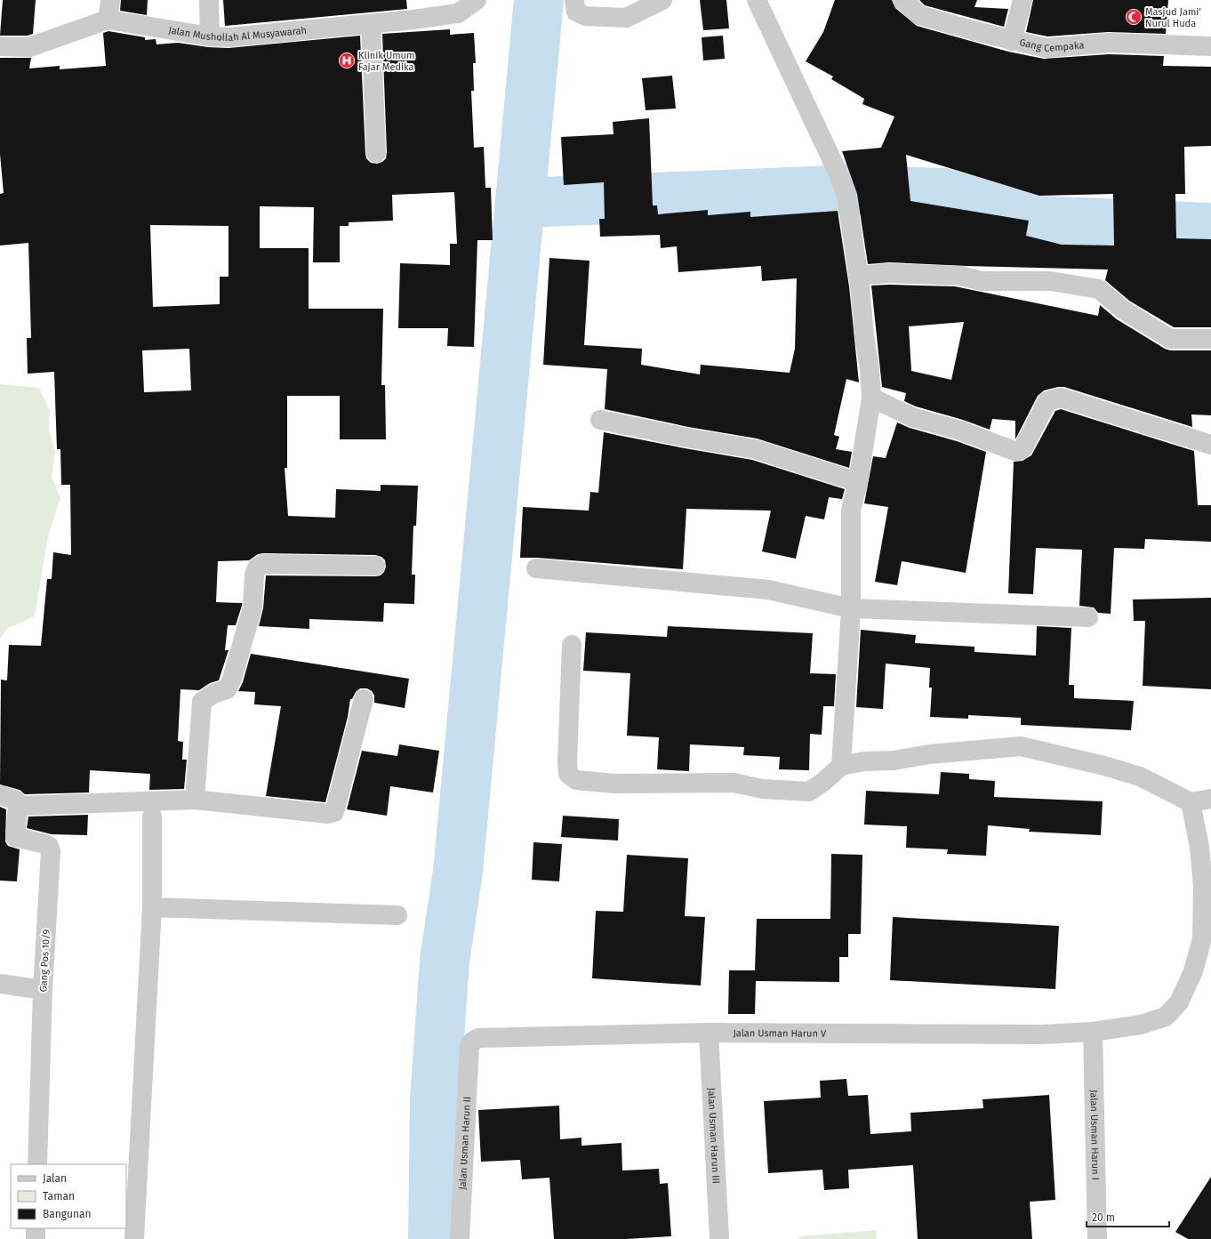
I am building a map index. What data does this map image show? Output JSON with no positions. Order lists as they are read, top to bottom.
{
  "streets": {
    "street": [
      "Jalan Mushollah Al Musyawarah",
      "Gang Cempaka",
      "Gang Pos 10/9",
      "Jalan Usman Harun V",
      "Jalan Usman Harun I",
      "Jalan Usman Harun III",
      "Jalan Usman Harun II"
    ]
  },
  "crossings": [
    ["Jalan Usman Harun V", "Jalan Usman Harun I"],
    ["Jalan Usman Harun V", "Jalan Usman Harun III"],
    ["Jalan Usman Harun V", "Jalan Usman Harun II"]
  ],
  "places": {
    "mosque": ["Masjud Jami' Nurul Huda"],
    "hospital": ["Klinik Umum Fajar Medika"]
  },
  "legend": ["Jalan", "Taman", "Bangunan"],
  "scale_bar": "20 m"
}
